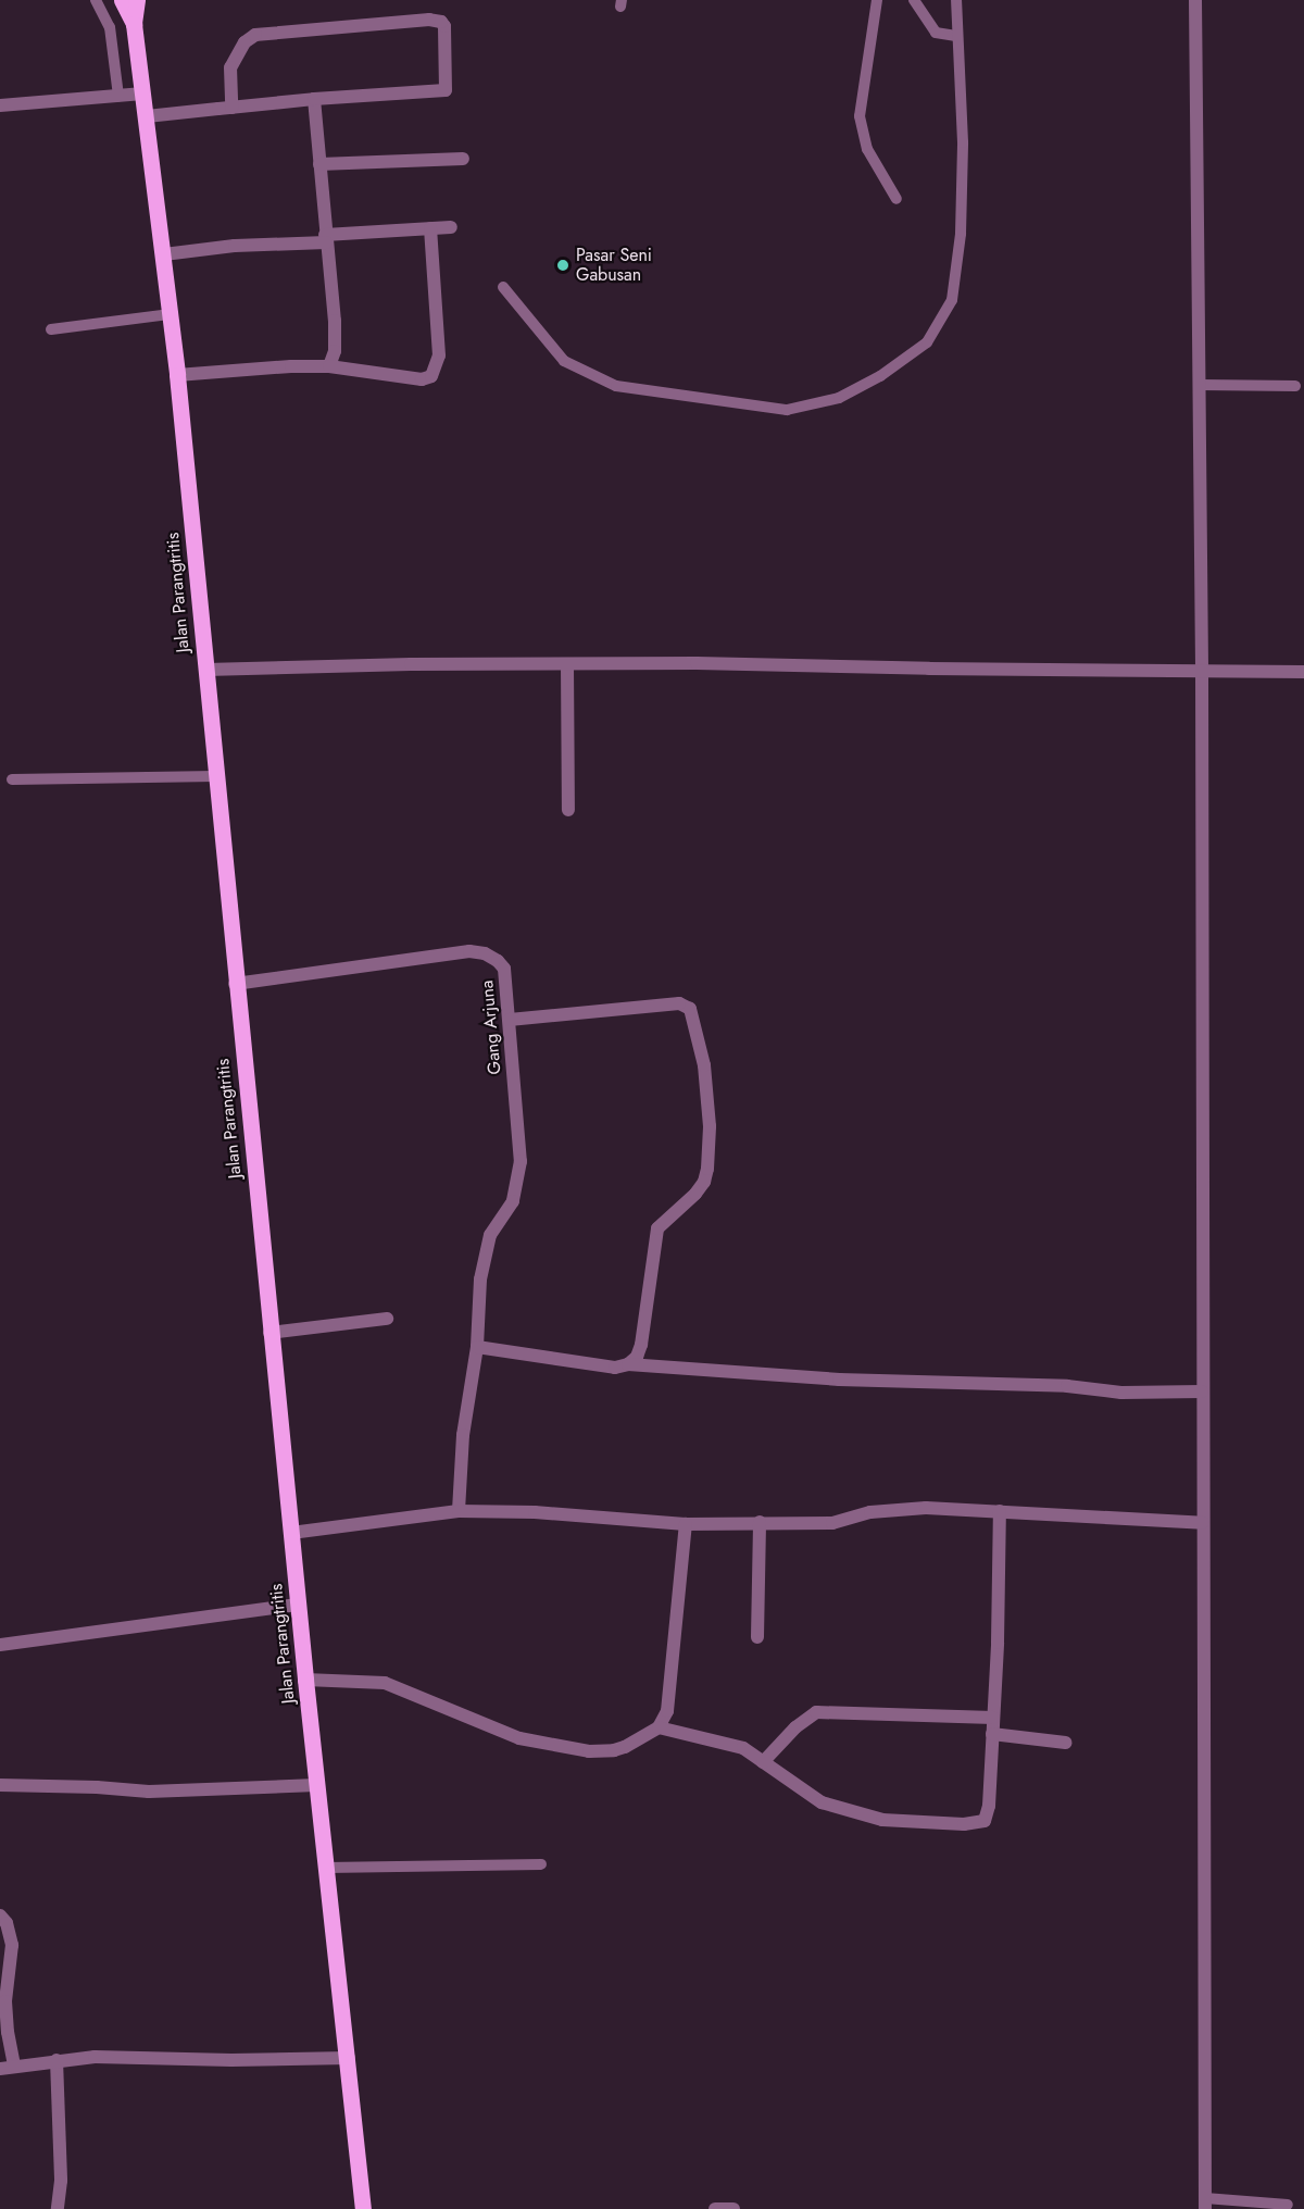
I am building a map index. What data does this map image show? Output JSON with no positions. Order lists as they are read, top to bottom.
{
  "streets": {
    "main road": ["Jalan Parangtritis"],
    "street": ["Gang Arjuna"]
  },
  "crossings": [
    ["Jalan Parangtritis", "Gang Arjuna"]
  ],
  "places": ["Pasar Seni Gabusan"]
}
